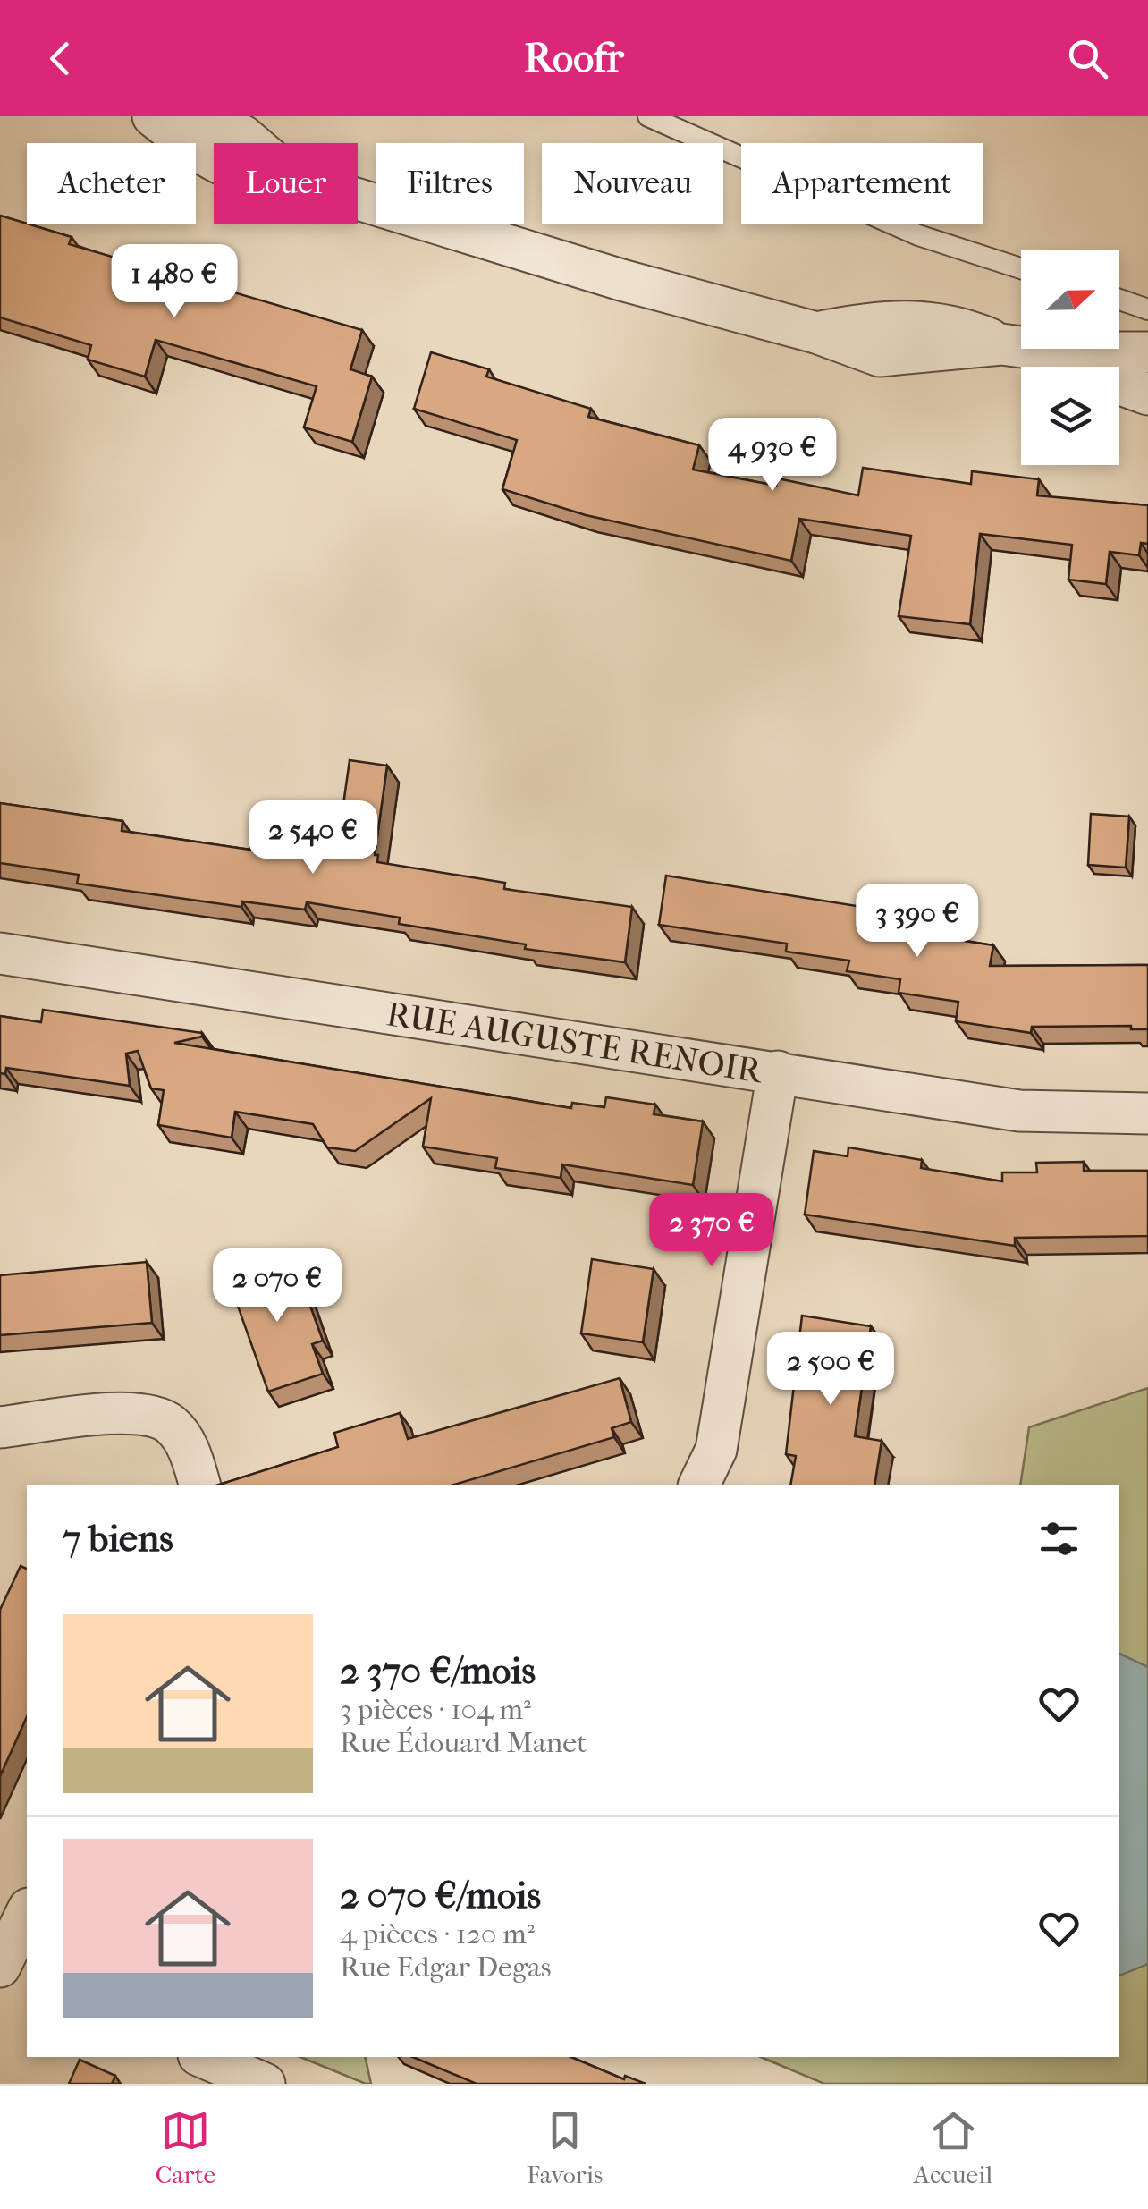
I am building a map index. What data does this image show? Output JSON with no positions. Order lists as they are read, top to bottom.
{
  "streets": {
    "street": ["RUE AUGUSTE RENOIR"]
  },
  "north": "right",
  "page": {
    "header": "Roofr",
    "chip": [
      "Acheter",
      "Louer",
      "Filtres",
      "Nouveau",
      "Appartement"
    ],
    "price": [
      "1 480 €",
      "4 930 €",
      "2 540 €",
      "3 390 €",
      "2 370 €",
      "2 070 €",
      "2 500 €"
    ],
    "heading": "7 biens",
    "list": [
      {
        "name": "2 370 €/mois",
        "note": "3 pièces · 104 m² · Rue Édouard Manet"
      },
      {
        "name": "2 070 €/mois",
        "note": "4 pièces · 120 m² · Rue Edgar Degas"
      }
    ],
    "tabs": ["Carte", "Favoris", "Accueil"]
  }
}
